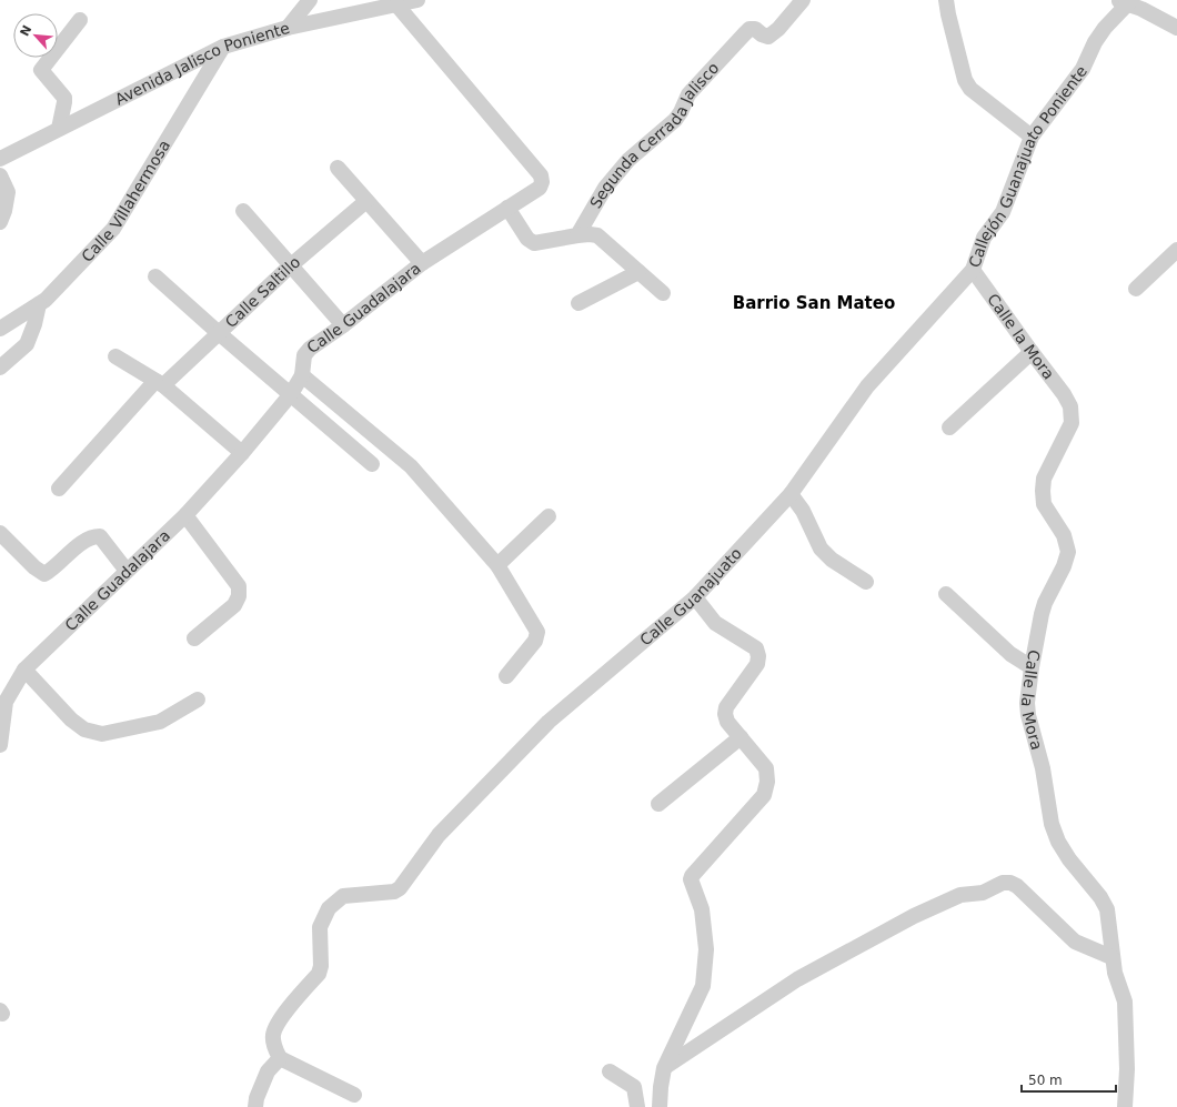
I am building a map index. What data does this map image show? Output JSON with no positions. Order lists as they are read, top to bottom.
{
  "streets": {
    "street": [
      "Avenida Jalisco Poniente",
      "Segunda Cerrada Jalisco",
      "Callejón Guanajuato Poniente",
      "Calle Villahermosa",
      "Calle Saltillo",
      "Calle Guadalajara",
      "Calle la Mora",
      "Calle Guanajuato"
    ]
  },
  "crossings": [
    ["Avenida Jalisco Poniente", "Calle Villahermosa"],
    ["Avenida Jalisco Poniente", "Calle Guadalajara"],
    ["Callejón Guanajuato Poniente", "Calle la Mora"],
    ["Callejón Guanajuato Poniente", "Calle Guanajuato"]
  ],
  "districts": ["Barrio San Mateo"],
  "scale_bar": "50 m",
  "north": "top left"
}
